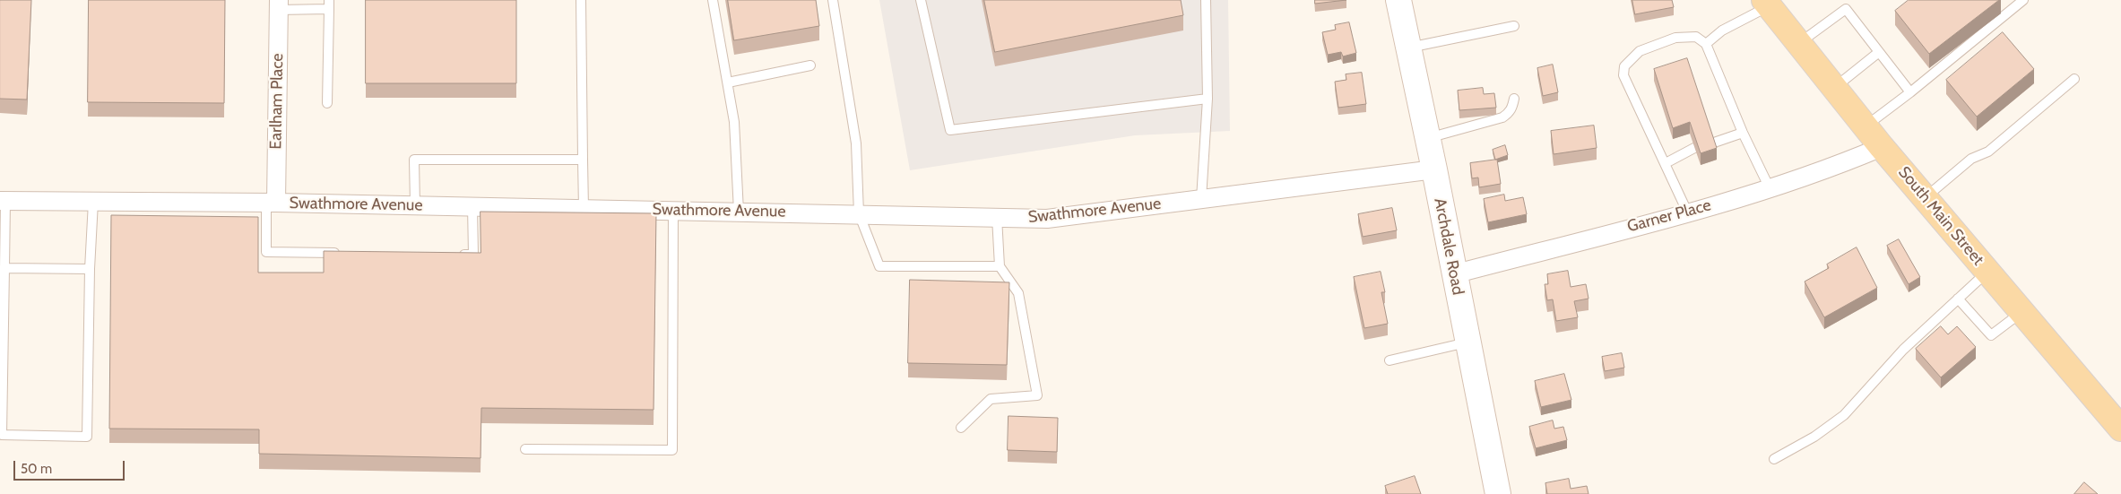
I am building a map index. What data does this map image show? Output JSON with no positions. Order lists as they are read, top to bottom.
{
  "streets": {
    "main road": ["South Main Street", "Archdale Road"],
    "street": ["Earlham Place", "Swathmore Avenue", "Garner Place"]
  },
  "crossings": [
    ["Earlham Place", "Swathmore Avenue"],
    ["Swathmore Avenue", "Archdale Road"],
    ["Garner Place", "South Main Street"],
    ["Garner Place", "Archdale Road"]
  ],
  "scale_bar": "50 m"
}
